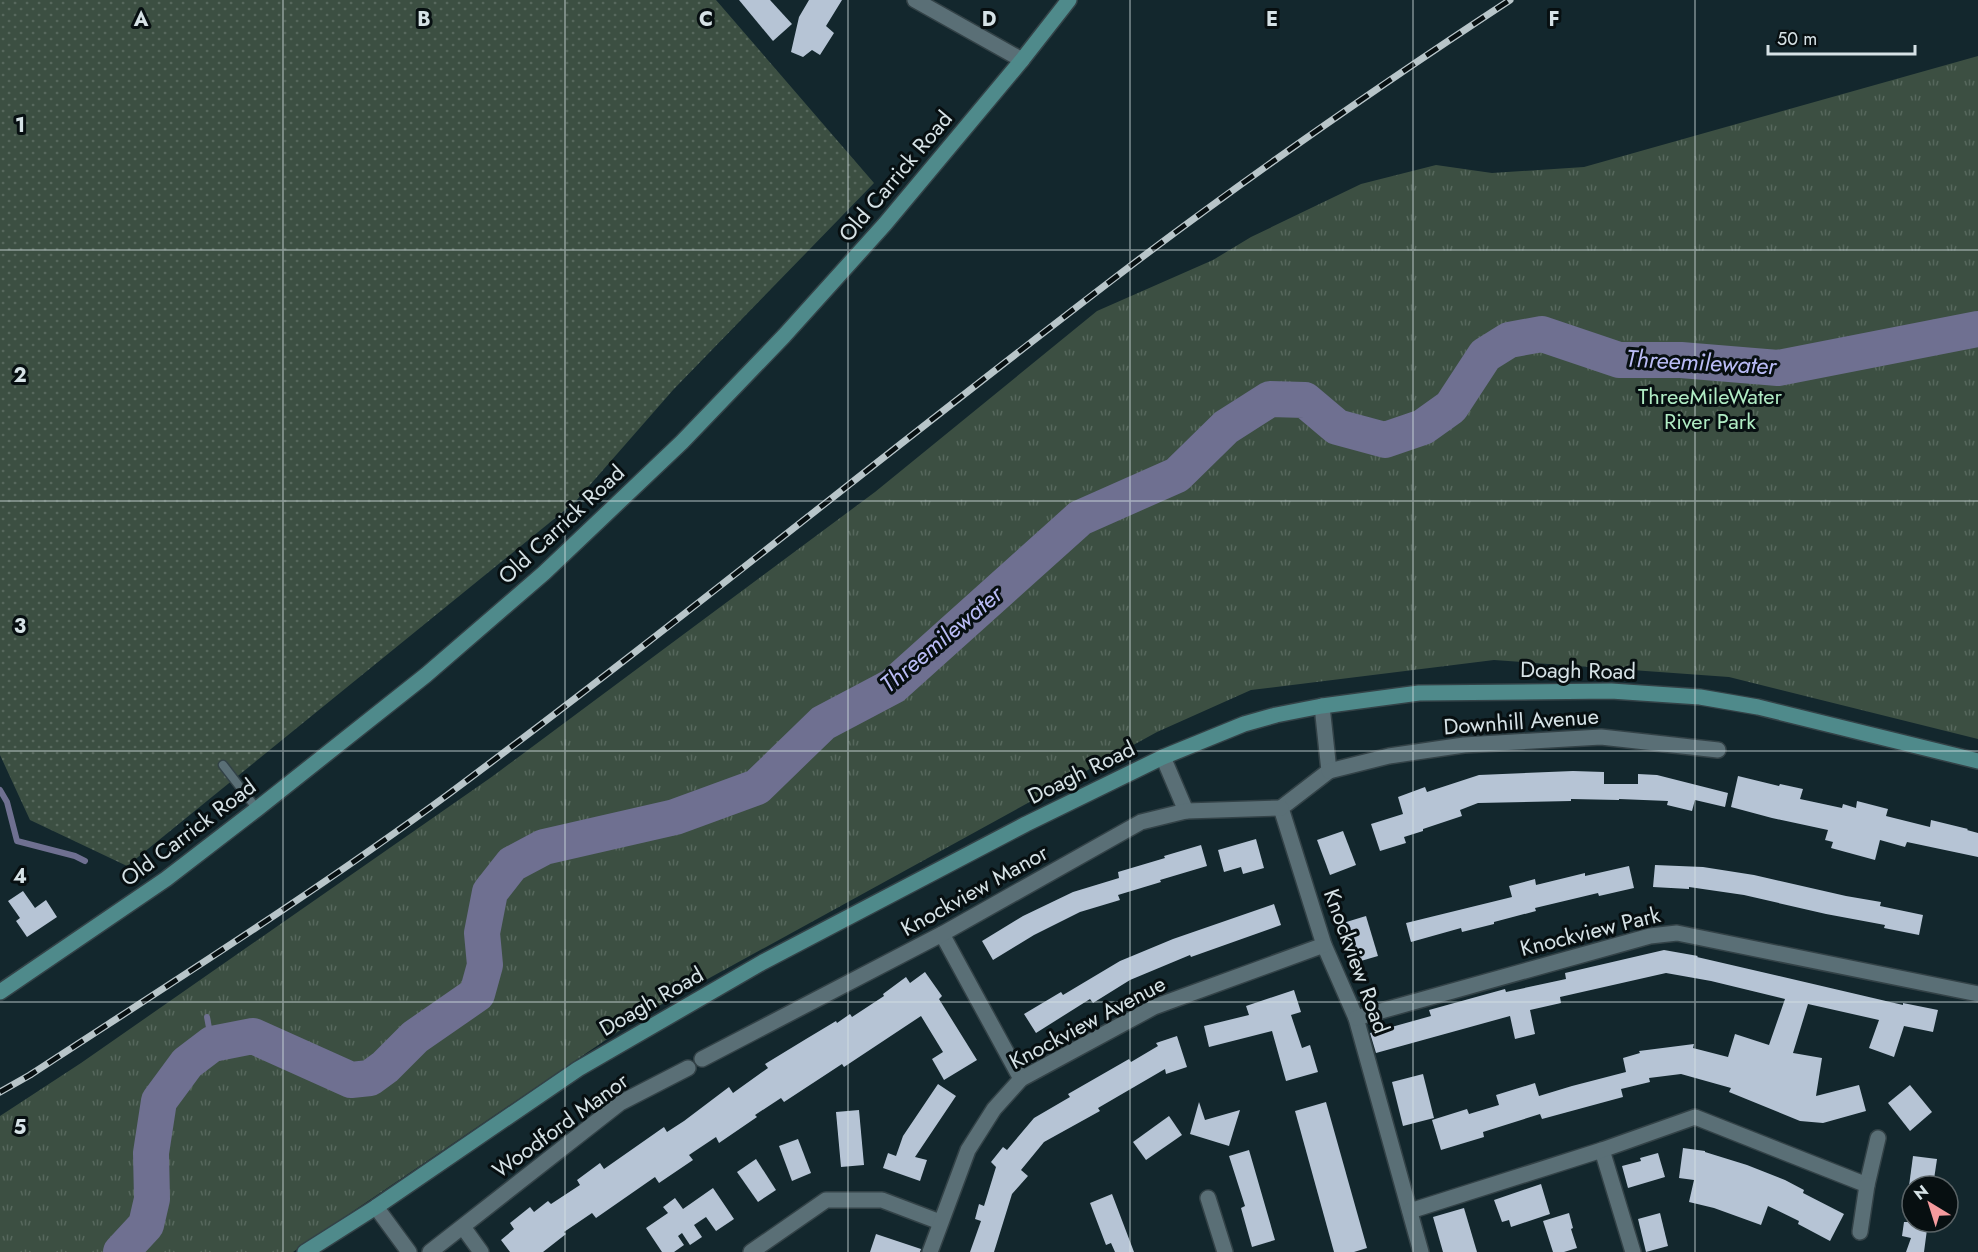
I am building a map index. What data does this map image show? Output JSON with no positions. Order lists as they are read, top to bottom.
{
  "streets": {
    "main road": ["Old Carrick Road", "Doagh Road"],
    "street": [
      "Downhill Avenue",
      "Knockview Manor",
      "Knockview Park",
      "Knockview Road",
      "Knockview Avenue",
      "Woodford Manor"
    ]
  },
  "crossings": [
    ["Knockview Manor", "Knockview Road"],
    ["Knockview Park", "Knockview Road"],
    ["Knockview Road", "Knockview Avenue"]
  ],
  "water": ["Threemilewater"],
  "parks": ["ThreeMileWater River Park"],
  "scale_bar": "50 m",
  "north": "top left",
  "grid": {
    "columns": [
      "A",
      "B",
      "C",
      "D",
      "E",
      "F"
    ],
    "rows": [
      "1",
      "2",
      "3",
      "4",
      "5"
    ]
  }
}
